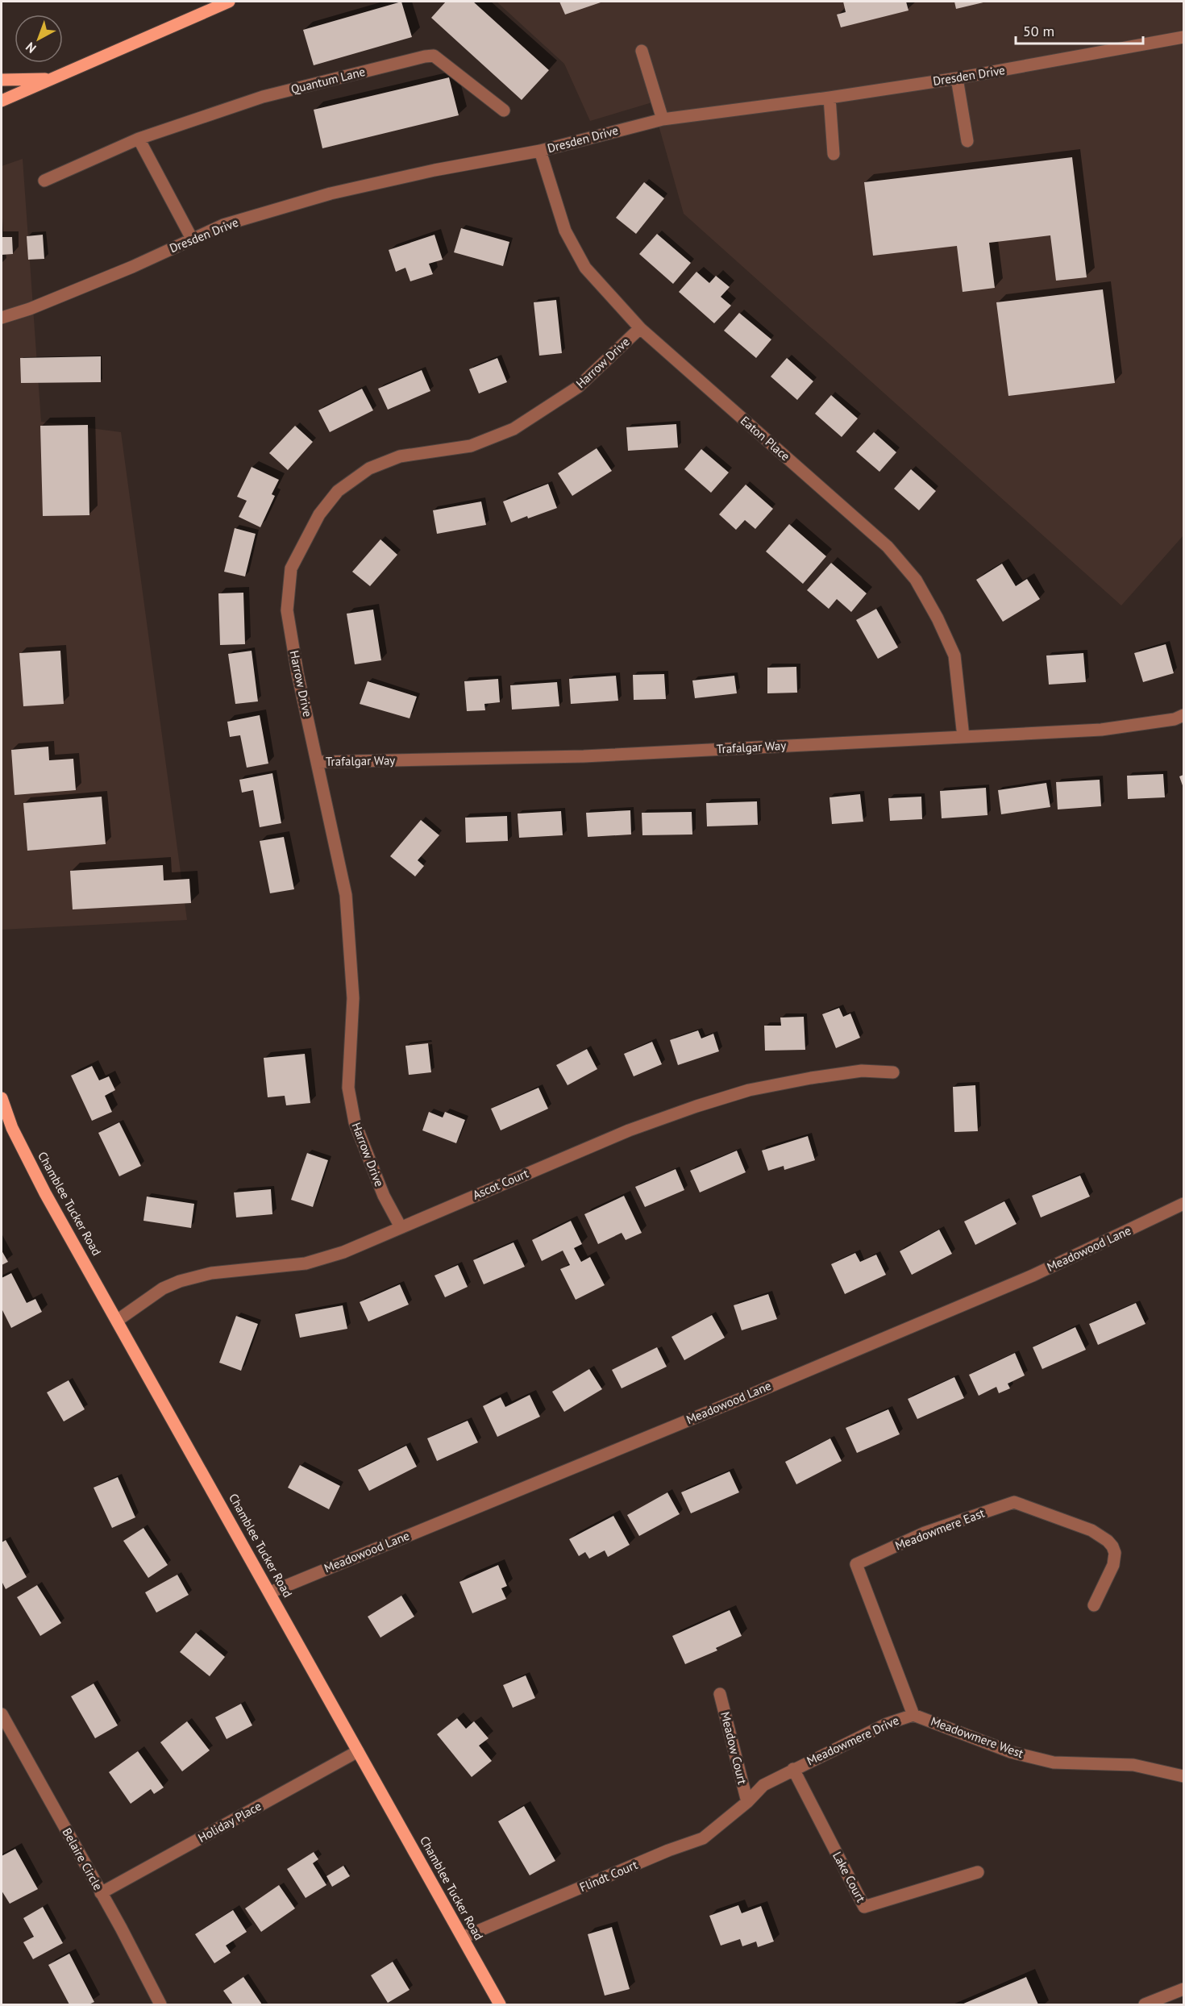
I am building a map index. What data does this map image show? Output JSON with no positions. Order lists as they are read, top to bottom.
{
  "streets": {
    "main road": ["Chamblee Tucker Road"],
    "street": [
      "Dresden Drive",
      "Quantum Lane",
      "Harrow Drive",
      "Eaton Place",
      "Trafalgar Way",
      "Ascot Court",
      "Meadowood Lane",
      "Meadowmere East",
      "Meadowmere West",
      "Meadowmere Drive",
      "Meadow Court",
      "Holiday Place",
      "Belaire Circle",
      "Flindt Court",
      "Lake Court"
    ]
  },
  "crossings": [
    ["Dresden Drive", "Eaton Place"],
    ["Harrow Drive", "Eaton Place"],
    ["Harrow Drive", "Trafalgar Way"],
    ["Harrow Drive", "Ascot Court"],
    ["Eaton Place", "Trafalgar Way"],
    ["Ascot Court", "Chamblee Tucker Road"],
    ["Chamblee Tucker Road", "Meadowood Lane"],
    ["Chamblee Tucker Road", "Holiday Place"],
    ["Chamblee Tucker Road", "Flindt Court"],
    ["Meadowmere East", "Meadowmere West"],
    ["Meadowmere East", "Meadowmere Drive"],
    ["Meadowmere West", "Meadowmere Drive"],
    ["Meadowmere Drive", "Meadow Court"],
    ["Meadowmere Drive", "Flindt Court"],
    ["Meadowmere Drive", "Lake Court"],
    ["Meadow Court", "Flindt Court"],
    ["Holiday Place", "Belaire Circle"]
  ],
  "scale_bar": "50 m",
  "north": "bottom left"
}
